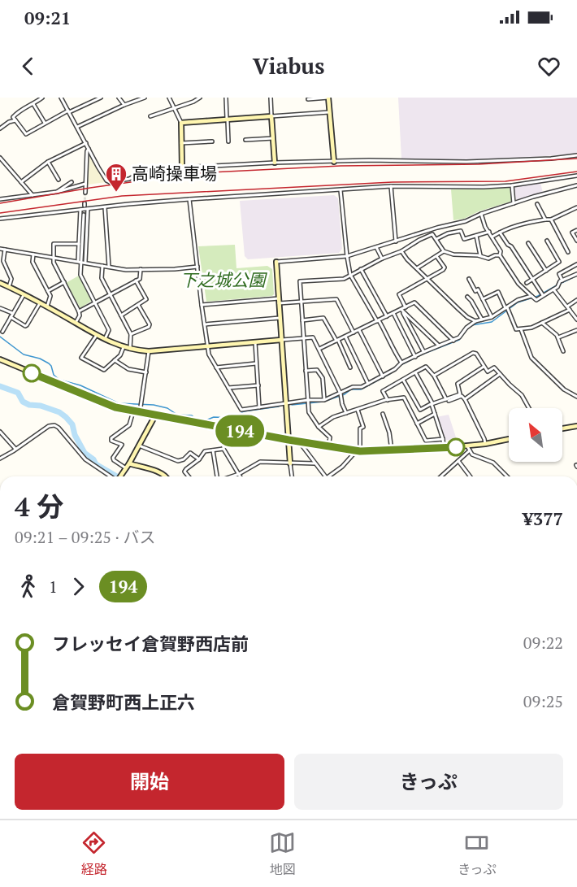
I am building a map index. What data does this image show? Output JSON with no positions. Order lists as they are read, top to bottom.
{
  "parks": ["下之城公園"],
  "places": {
    "building": ["高崎操車場"]
  },
  "lines": ["bus line 194"],
  "north": "top left",
  "page": {
    "status": "09:21",
    "header": "Viabus",
    "on_map": "194",
    "heading": ["4 分", "09:21 – 09:25 · バス", "¥377"],
    "legs": ["1", "194"],
    "list": [
      {
        "name": "フレッセイ倉賀野西店前",
        "value": "09:22"
      },
      {
        "name": "倉賀野町西上正六",
        "value": "09:25"
      }
    ],
    "buttons": ["開始", "きっぷ"],
    "tabs": ["経路", "地図", "きっぷ"]
  }
}
